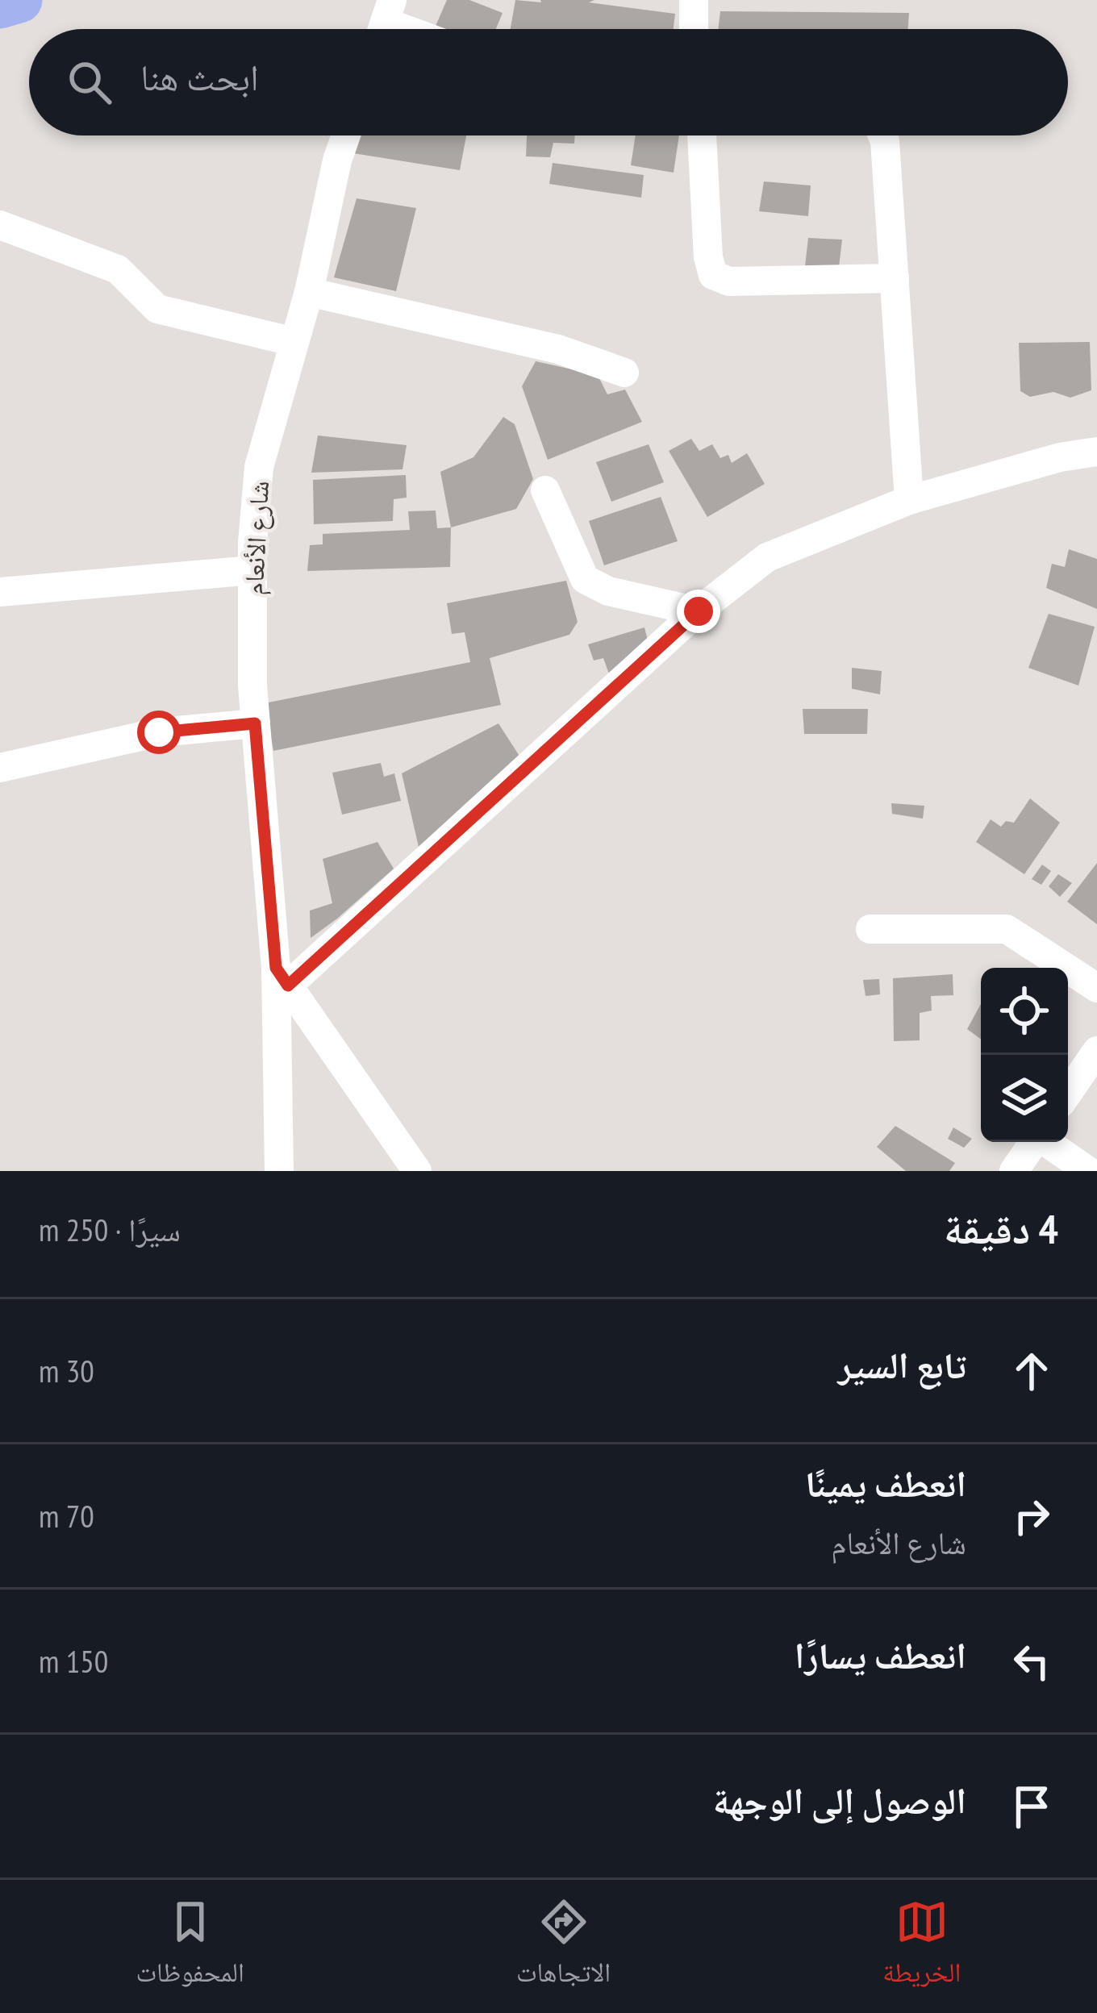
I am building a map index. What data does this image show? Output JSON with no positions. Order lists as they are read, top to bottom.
{
  "streets": {
    "street": ["شارع الأنعام"]
  },
  "page": {
    "search": "ابحث هنا",
    "heading": ["4 دقيقة", "سيرًا · 250 m"],
    "list": [
      ["تابع السير", "30 m"],
      ["انعطف يمينًا", "شارع الأنعام", "70 m"],
      ["انعطف يسارًا", "150 m"],
      "الوصول إلى الوجهة"
    ],
    "nav": ["الخريطة", "الاتجاهات", "المحفوظات"]
  }
}
